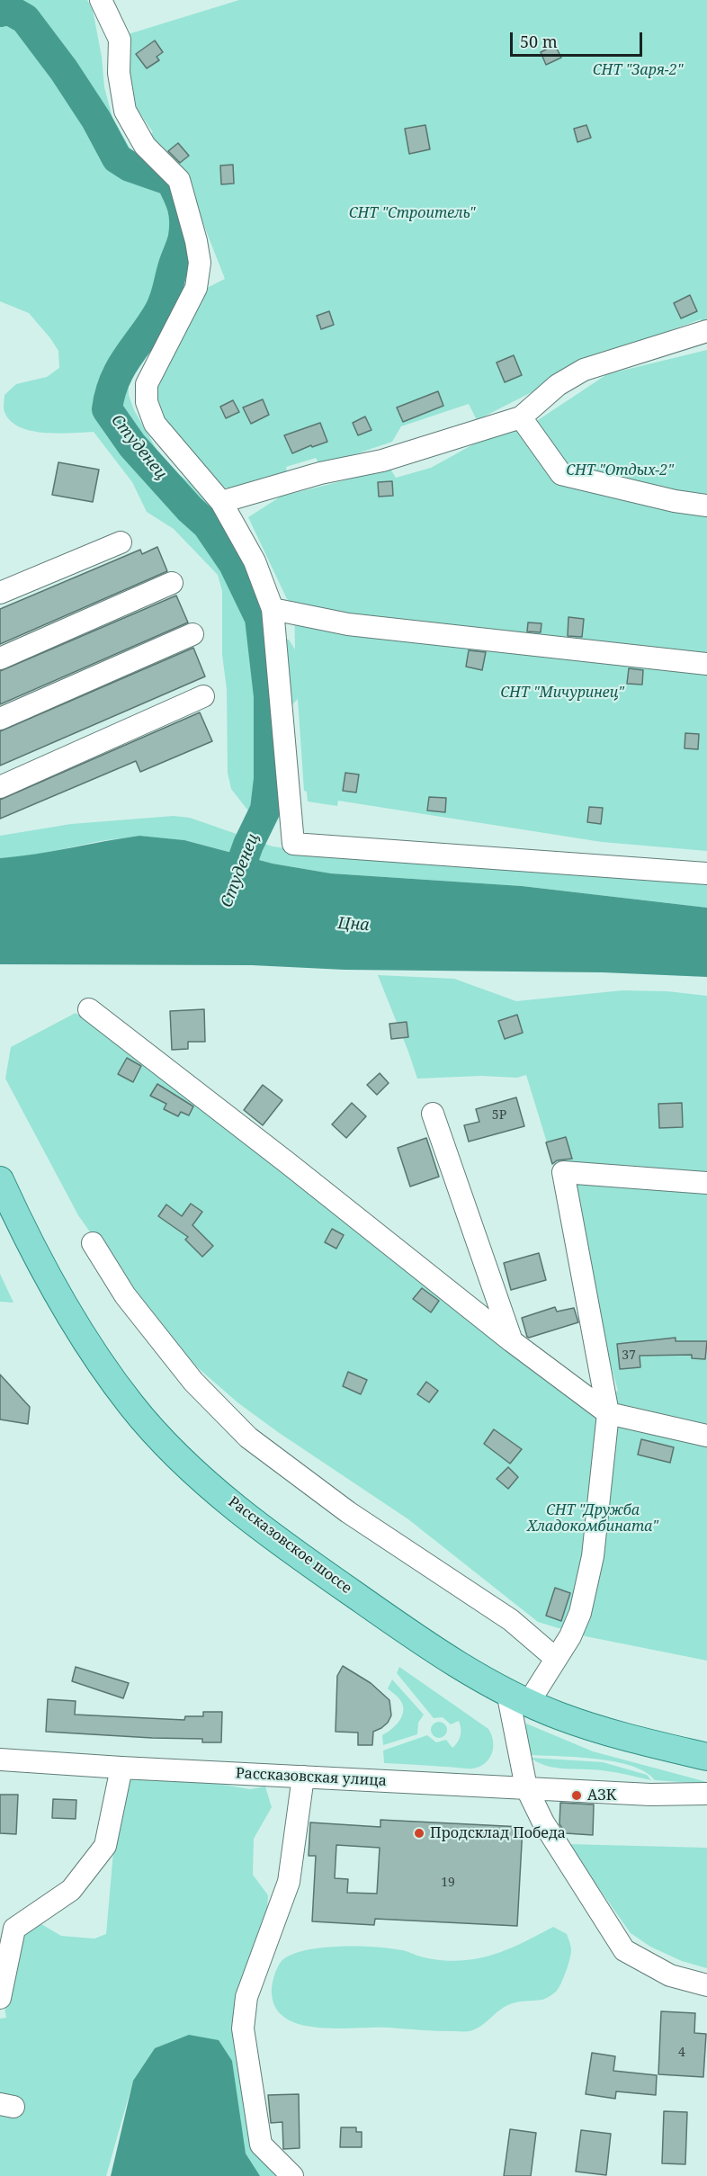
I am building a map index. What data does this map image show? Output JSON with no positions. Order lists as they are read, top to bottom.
{
  "streets": {
    "main road": ["Рассказовское шоссе"],
    "street": ["Рассказовская улица"]
  },
  "water": ["Студенец", "Цна"],
  "parks": [
    "СНТ \"Заря-2\"",
    "СНТ \"Строитель\"",
    "СНТ \"Отдых-2\"",
    "СНТ \"Мичуринец\"",
    "СНТ \"Дружба Хладокомбината\""
  ],
  "places": ["АЗК", "Продсклад Победа"],
  "house_numbers": [
    "5Р",
    "37",
    "19",
    "4"
  ],
  "scale_bar": "50 m"
}
